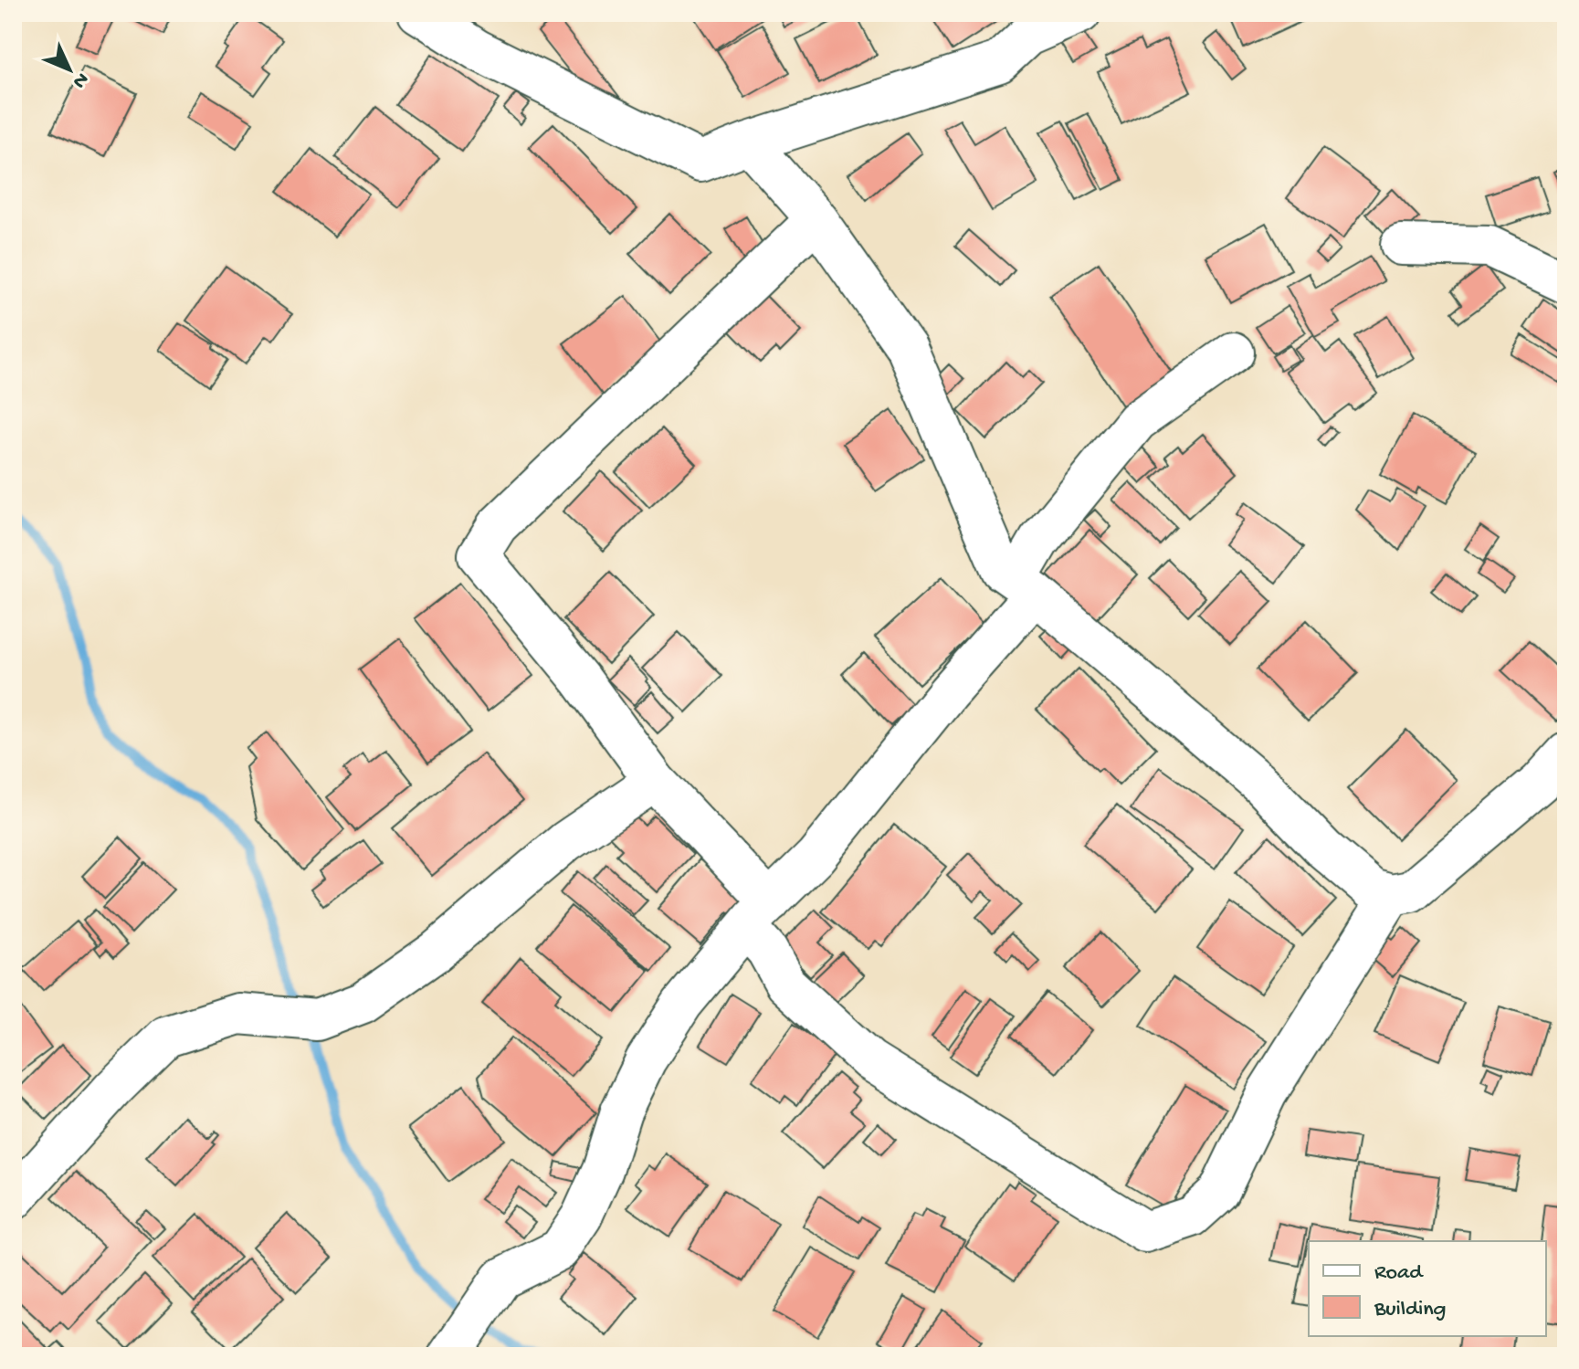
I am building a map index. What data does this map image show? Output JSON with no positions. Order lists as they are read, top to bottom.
{
  "legend": ["Road", "Building"],
  "north": "bottom right"
}
